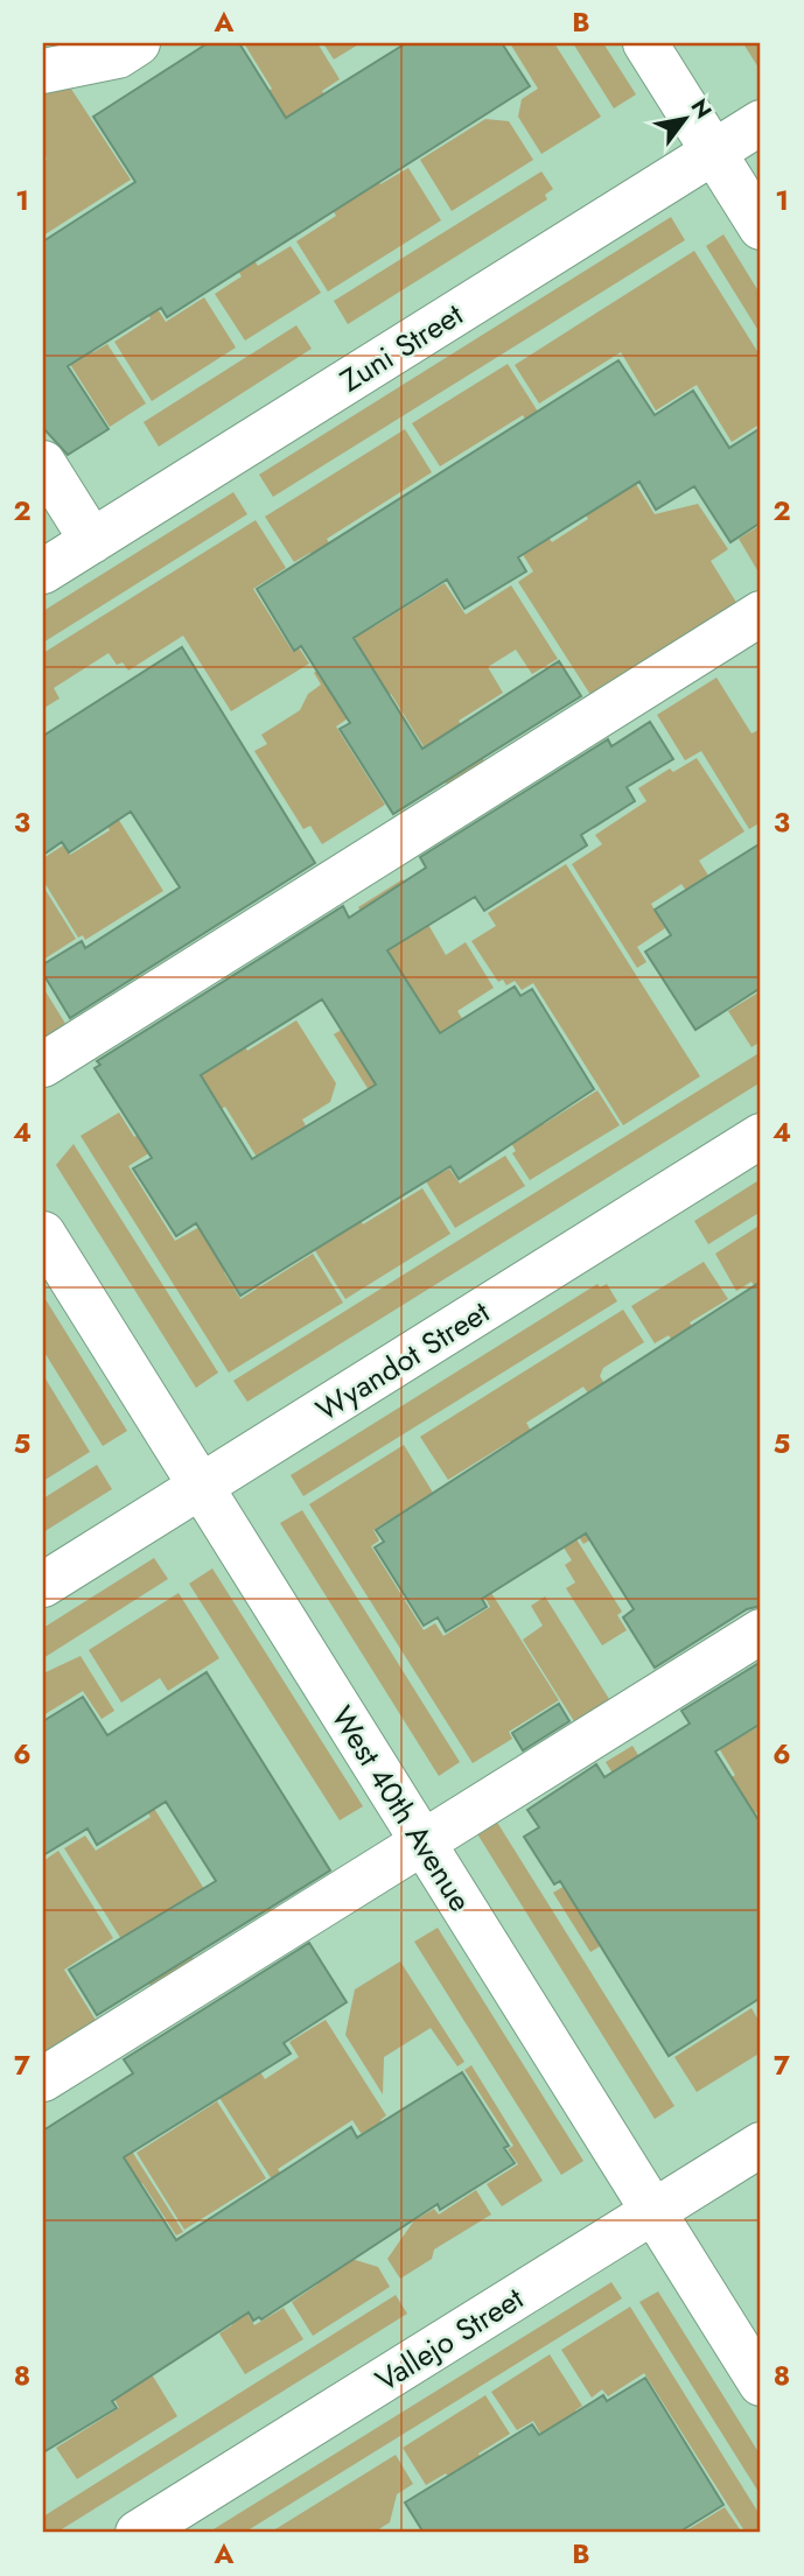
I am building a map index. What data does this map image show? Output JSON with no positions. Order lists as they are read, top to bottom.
{
  "streets": {
    "street": [
      "Zuni Street",
      "Wyandot Street",
      "West 40th Avenue",
      "Vallejo Street"
    ]
  },
  "crossings": [
    ["Wyandot Street", "West 40th Avenue"],
    ["West 40th Avenue", "Vallejo Street"]
  ],
  "north": "top right",
  "grid": {
    "columns": ["A", "B"],
    "rows": [
      "1",
      "2",
      "3",
      "4",
      "5",
      "6",
      "7",
      "8"
    ]
  }
}
